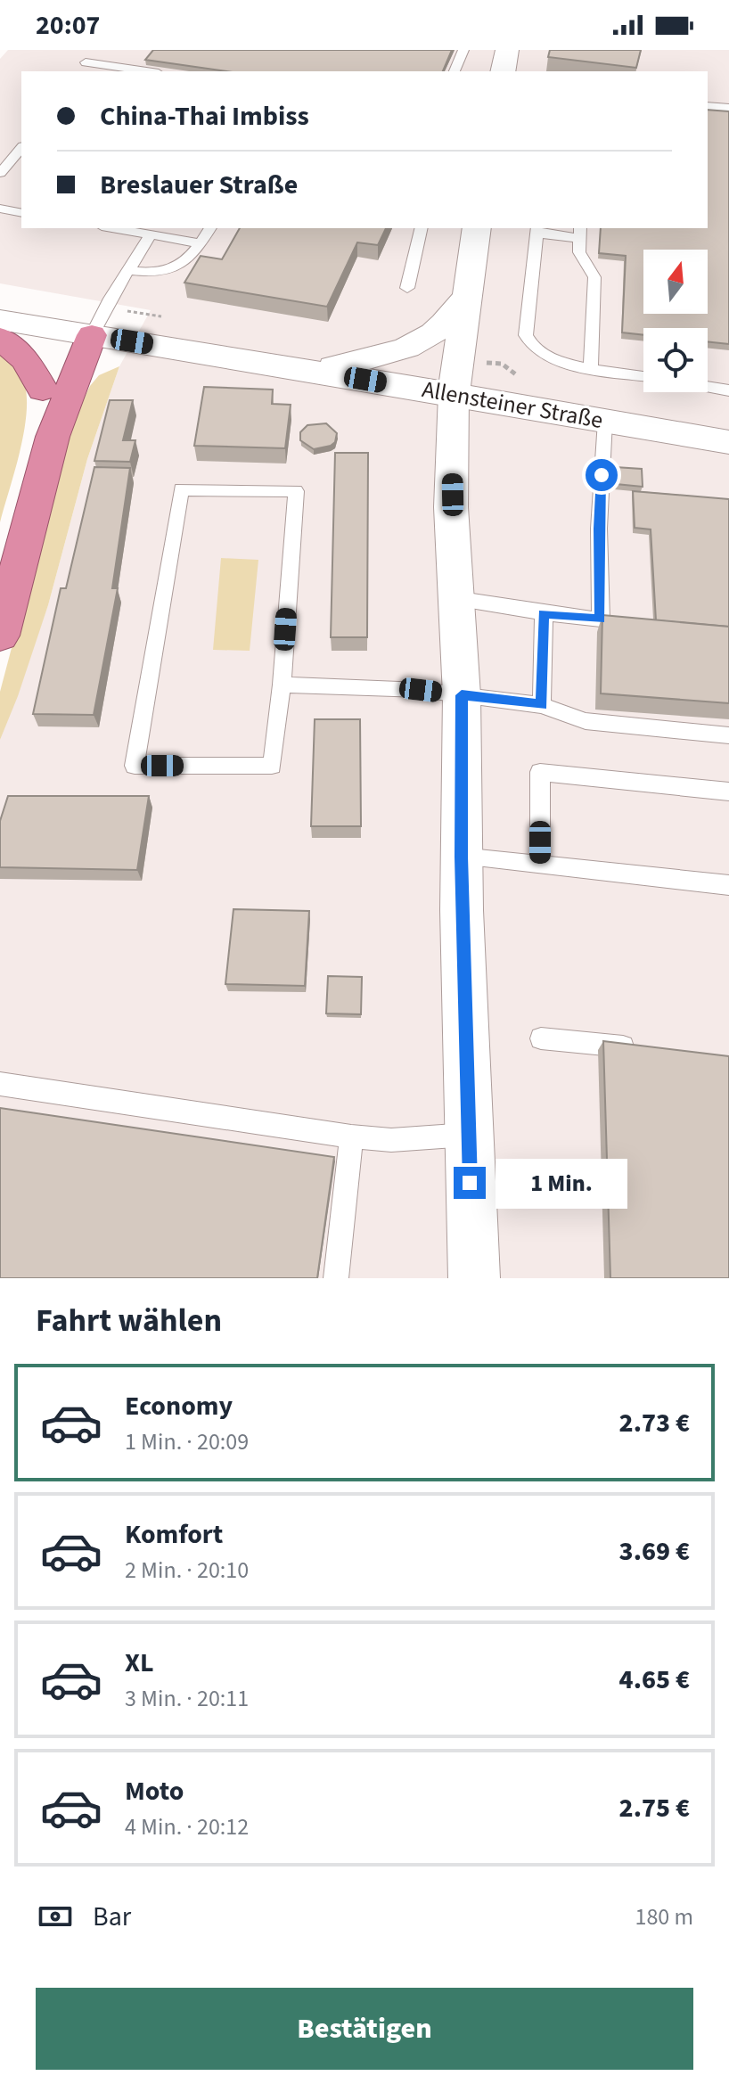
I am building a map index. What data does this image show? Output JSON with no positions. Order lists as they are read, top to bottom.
{
  "streets": {
    "street": ["Allensteiner Straße"]
  },
  "north": "top",
  "page": {
    "status": "20:07",
    "banner": ["China-Thai Imbiss", "Breslauer Straße"],
    "bubble": "1 Min.",
    "heading": "Fahrt wählen",
    "list": [
      {
        "name": "Economy",
        "note": "1 Min. · 20:09",
        "value": "2.73 €"
      },
      {
        "name": "Komfort",
        "note": "2 Min. · 20:10",
        "value": "3.69 €"
      },
      {
        "name": "XL",
        "note": "3 Min. · 20:11",
        "value": "4.65 €"
      },
      {
        "name": "Moto",
        "note": "4 Min. · 20:12",
        "value": "2.75 €"
      }
    ],
    "pay": ["Bar", "180 m"],
    "buttons": "Bestätigen"
  }
}
